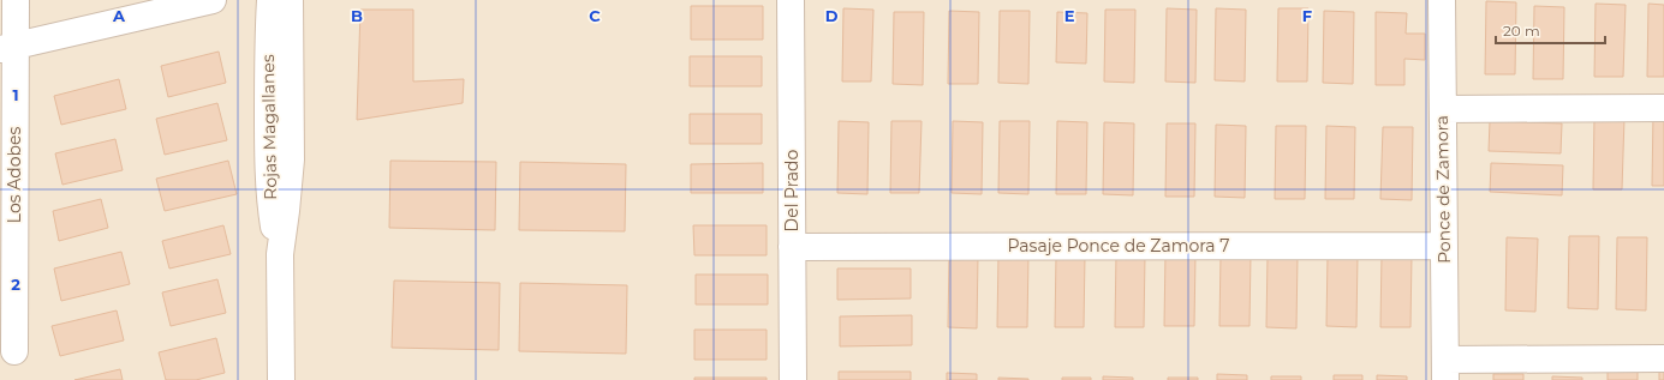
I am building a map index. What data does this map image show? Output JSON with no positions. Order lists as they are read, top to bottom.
{
  "streets": {
    "street": [
      "Rojas Magallanes",
      "Los Adobes",
      "Ponce de Zamora",
      "Del Prado",
      "Pasaje Ponce de Zamora 7"
    ]
  },
  "crossings": [
    ["Ponce de Zamora", "Pasaje Ponce de Zamora 7"],
    ["Del Prado", "Pasaje Ponce de Zamora 7"]
  ],
  "scale_bar": "20 m",
  "grid": {
    "columns": [
      "A",
      "B",
      "C",
      "D",
      "E",
      "F"
    ],
    "rows": ["1", "2"]
  }
}
